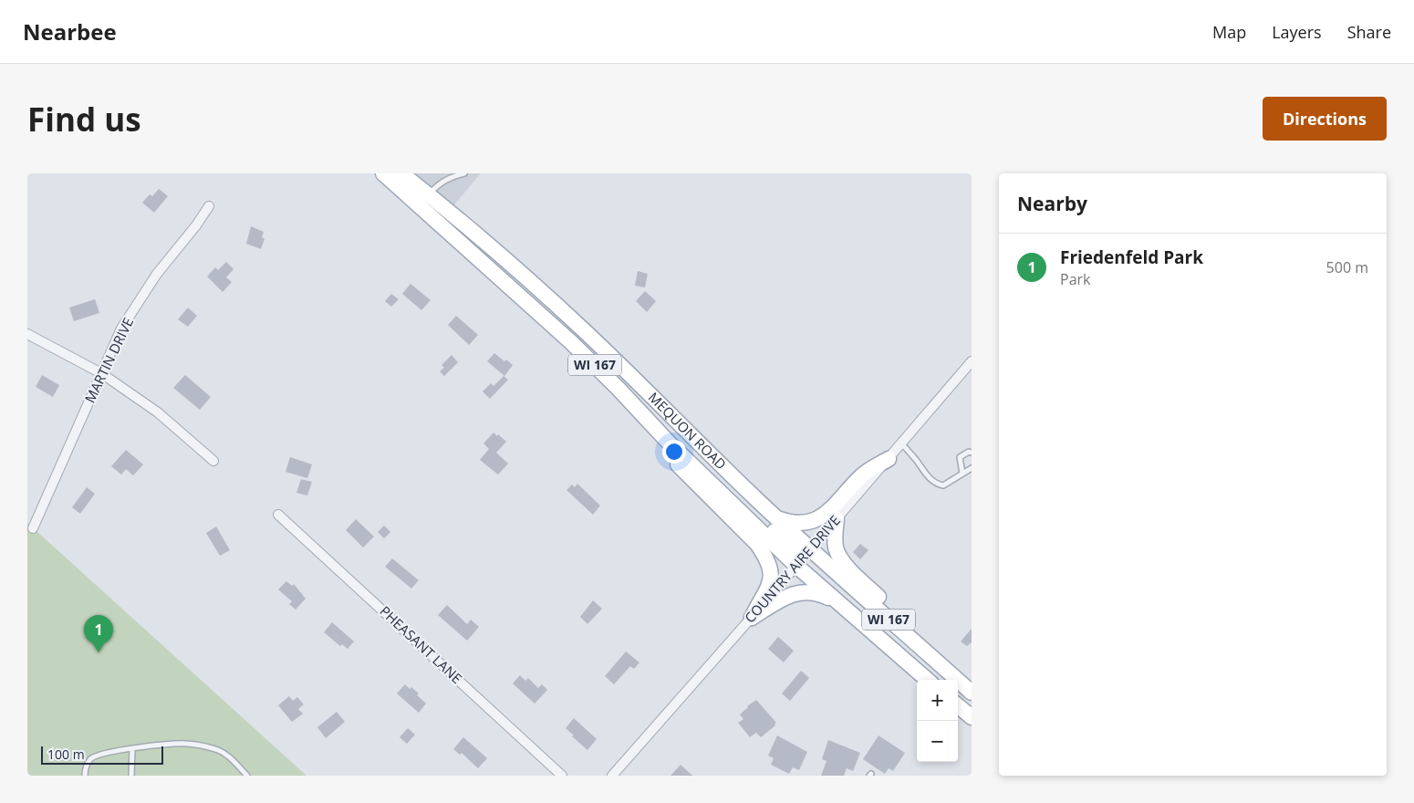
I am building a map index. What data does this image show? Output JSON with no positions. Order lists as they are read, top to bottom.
{
  "streets": {
    "main road": ["WI 167", "MEQUON ROAD"],
    "street": ["MARTIN DRIVE", "COUNTRY AIRE DRIVE", "PHEASANT LANE"]
  },
  "crossings": [
    ["MEQUON ROAD", "COUNTRY AIRE DRIVE"]
  ],
  "scale_bar": "100 m",
  "page": {
    "header": "Nearbee",
    "nav": ["Map", "Layers", "Share"],
    "buttons": "Directions",
    "title": "Find us",
    "heading": "Nearby",
    "list": [
      {
        "mark": "1",
        "name": "Friedenfeld Park",
        "note": "Park",
        "value": "500 m"
      }
    ],
    "pins": "1",
    "map_buttons": ["+", "−"],
    "scale": "100 m"
  }
}
